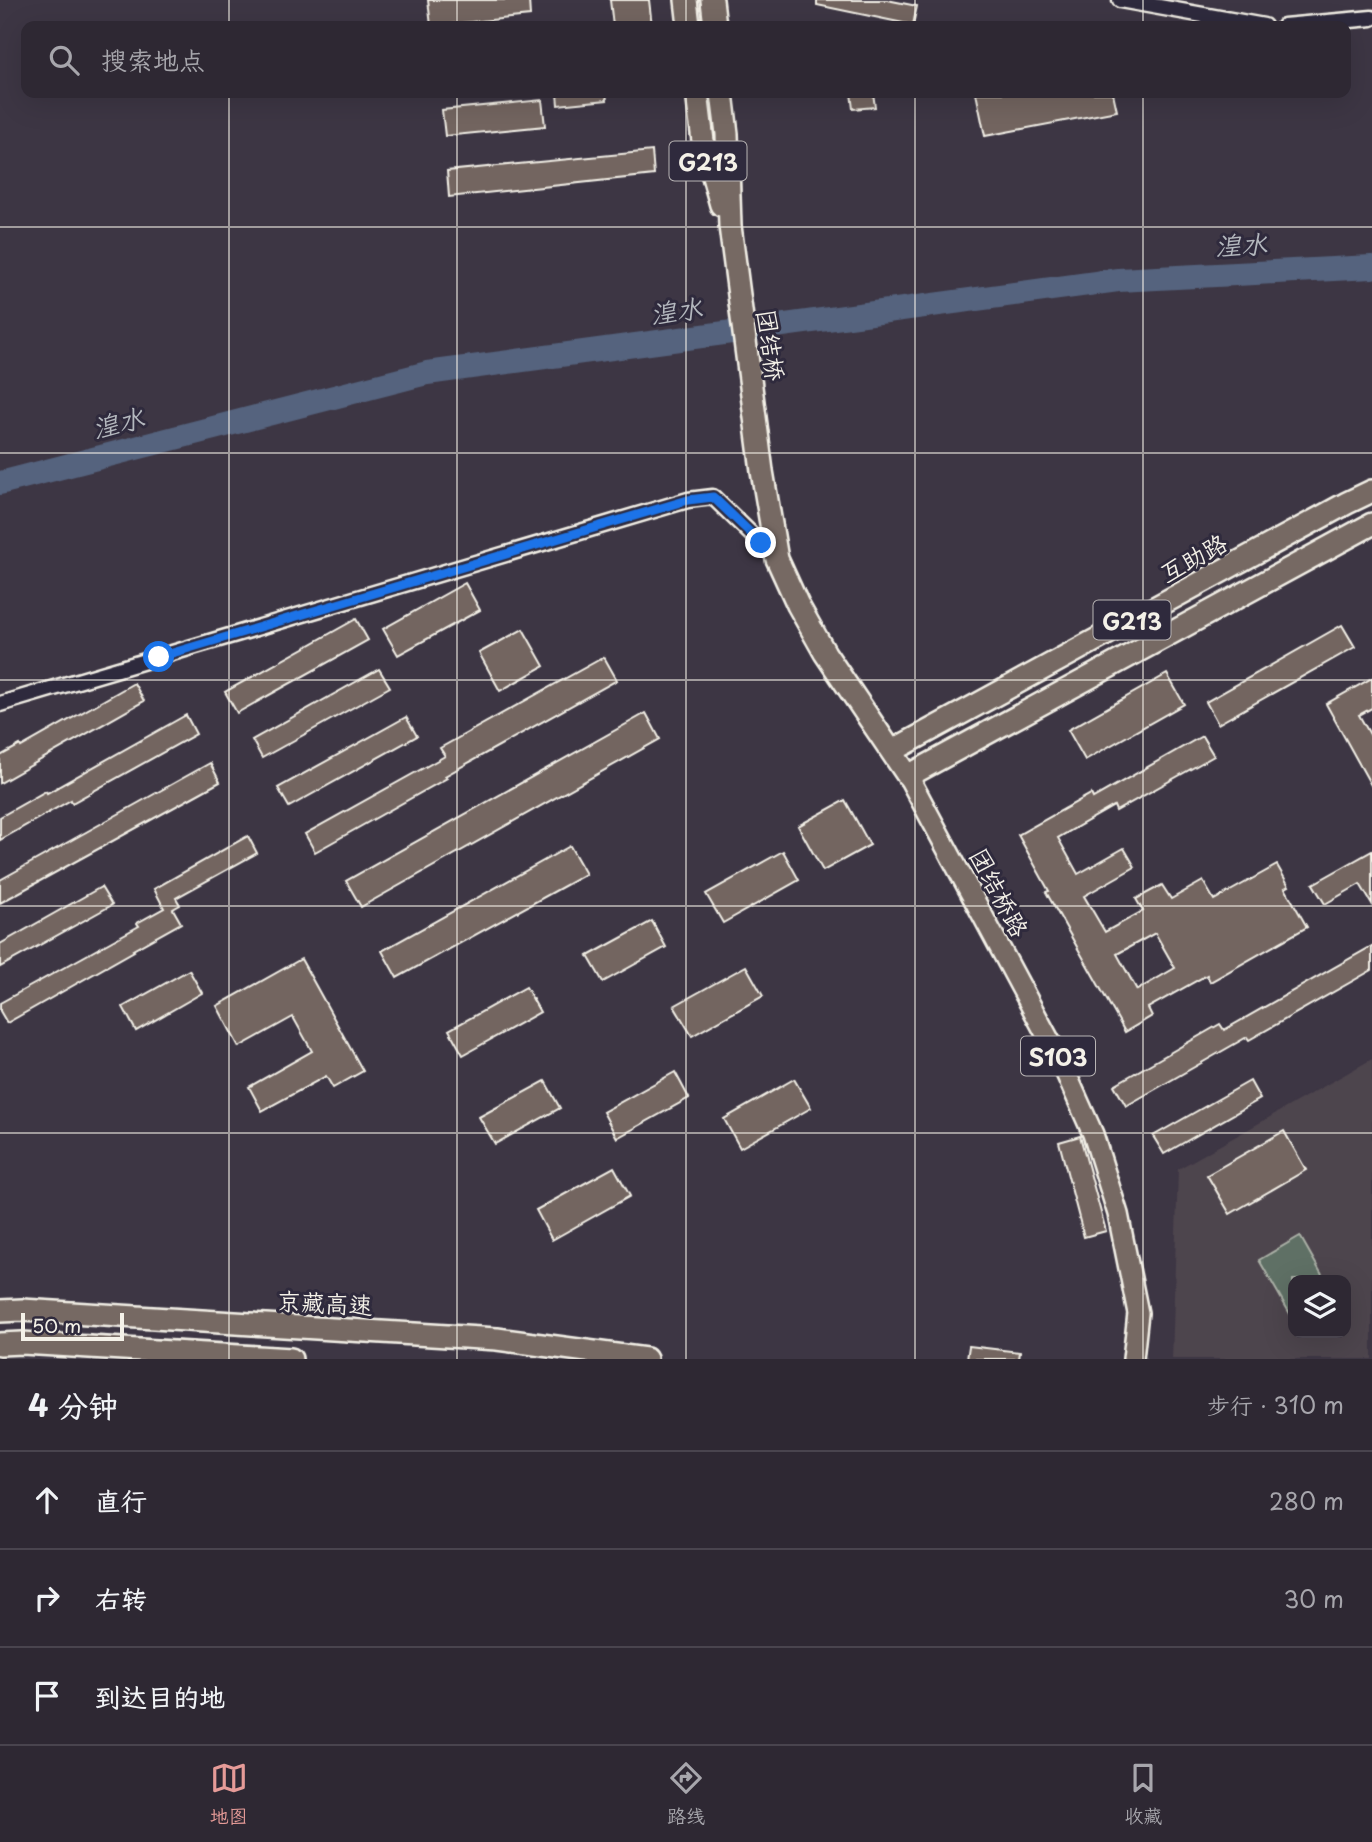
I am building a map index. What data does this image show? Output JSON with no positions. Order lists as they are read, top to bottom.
{
  "streets": {
    "highway": [
      "G213",
      "团结桥",
      "互助路",
      "团结桥路",
      "京藏高速"
    ],
    "main road": ["S103"]
  },
  "crossings": [
    ["G213", "团结桥"],
    ["G213", "团结桥路"],
    ["团结桥", "团结桥路"],
    ["互助路", "团结桥路"]
  ],
  "water": ["湟水"],
  "scale_bar": "50 m",
  "page": {
    "search": "搜索地点",
    "scale": "50 m",
    "heading": ["4 分钟", "步行 · 310 m"],
    "list": [
      ["直行", "280 m"],
      ["右转", "30 m"],
      "到达目的地"
    ],
    "nav": ["地图", "路线", "收藏"]
  }
}
